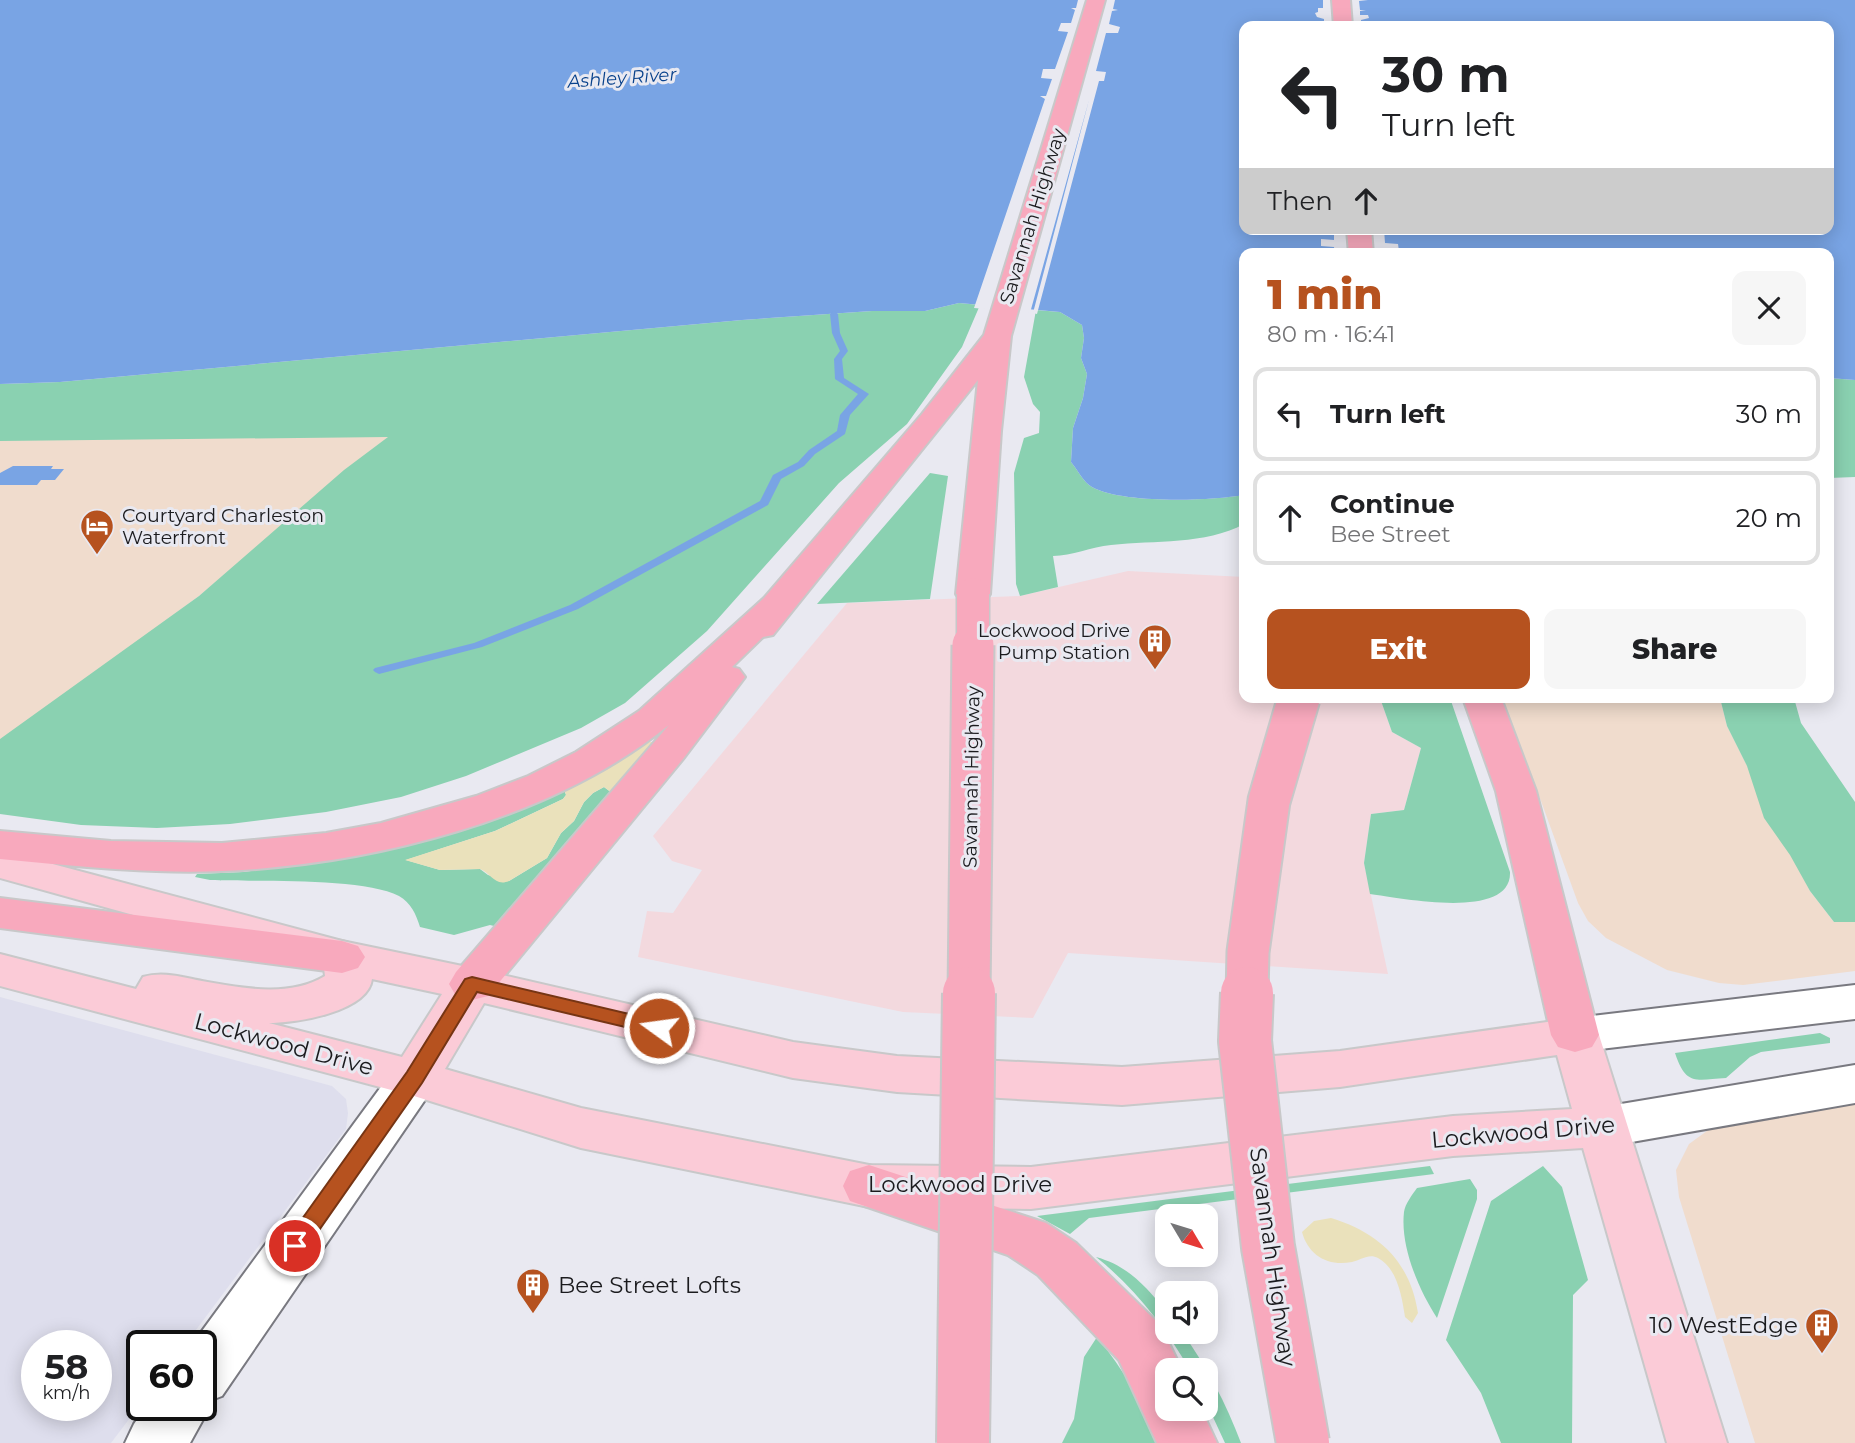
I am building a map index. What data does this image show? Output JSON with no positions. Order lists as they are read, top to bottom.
{
  "streets": {
    "highway": ["Savannah Highway"],
    "main road": ["Lockwood Drive"]
  },
  "water": ["Ashley River"],
  "places": {
    "hotel": ["Courtyard Charleston Waterfront"],
    "building": ["Lockwood Drive Pump Station", "Bee Street Lofts", "10 WestEdge"]
  },
  "north": "bottom right",
  "page": {
    "turn": ["30 m", "Turn left"],
    "then": "Then",
    "heading": ["1 min", "80 m · 16:41"],
    "list": [
      {
        "name": "Turn left",
        "value": "30 m"
      },
      {
        "name": "Continue",
        "note": "Bee Street",
        "value": "20 m"
      }
    ],
    "buttons": ["Exit", "Share"],
    "speed": "58 km/h",
    "limit": "60"
  }
}
